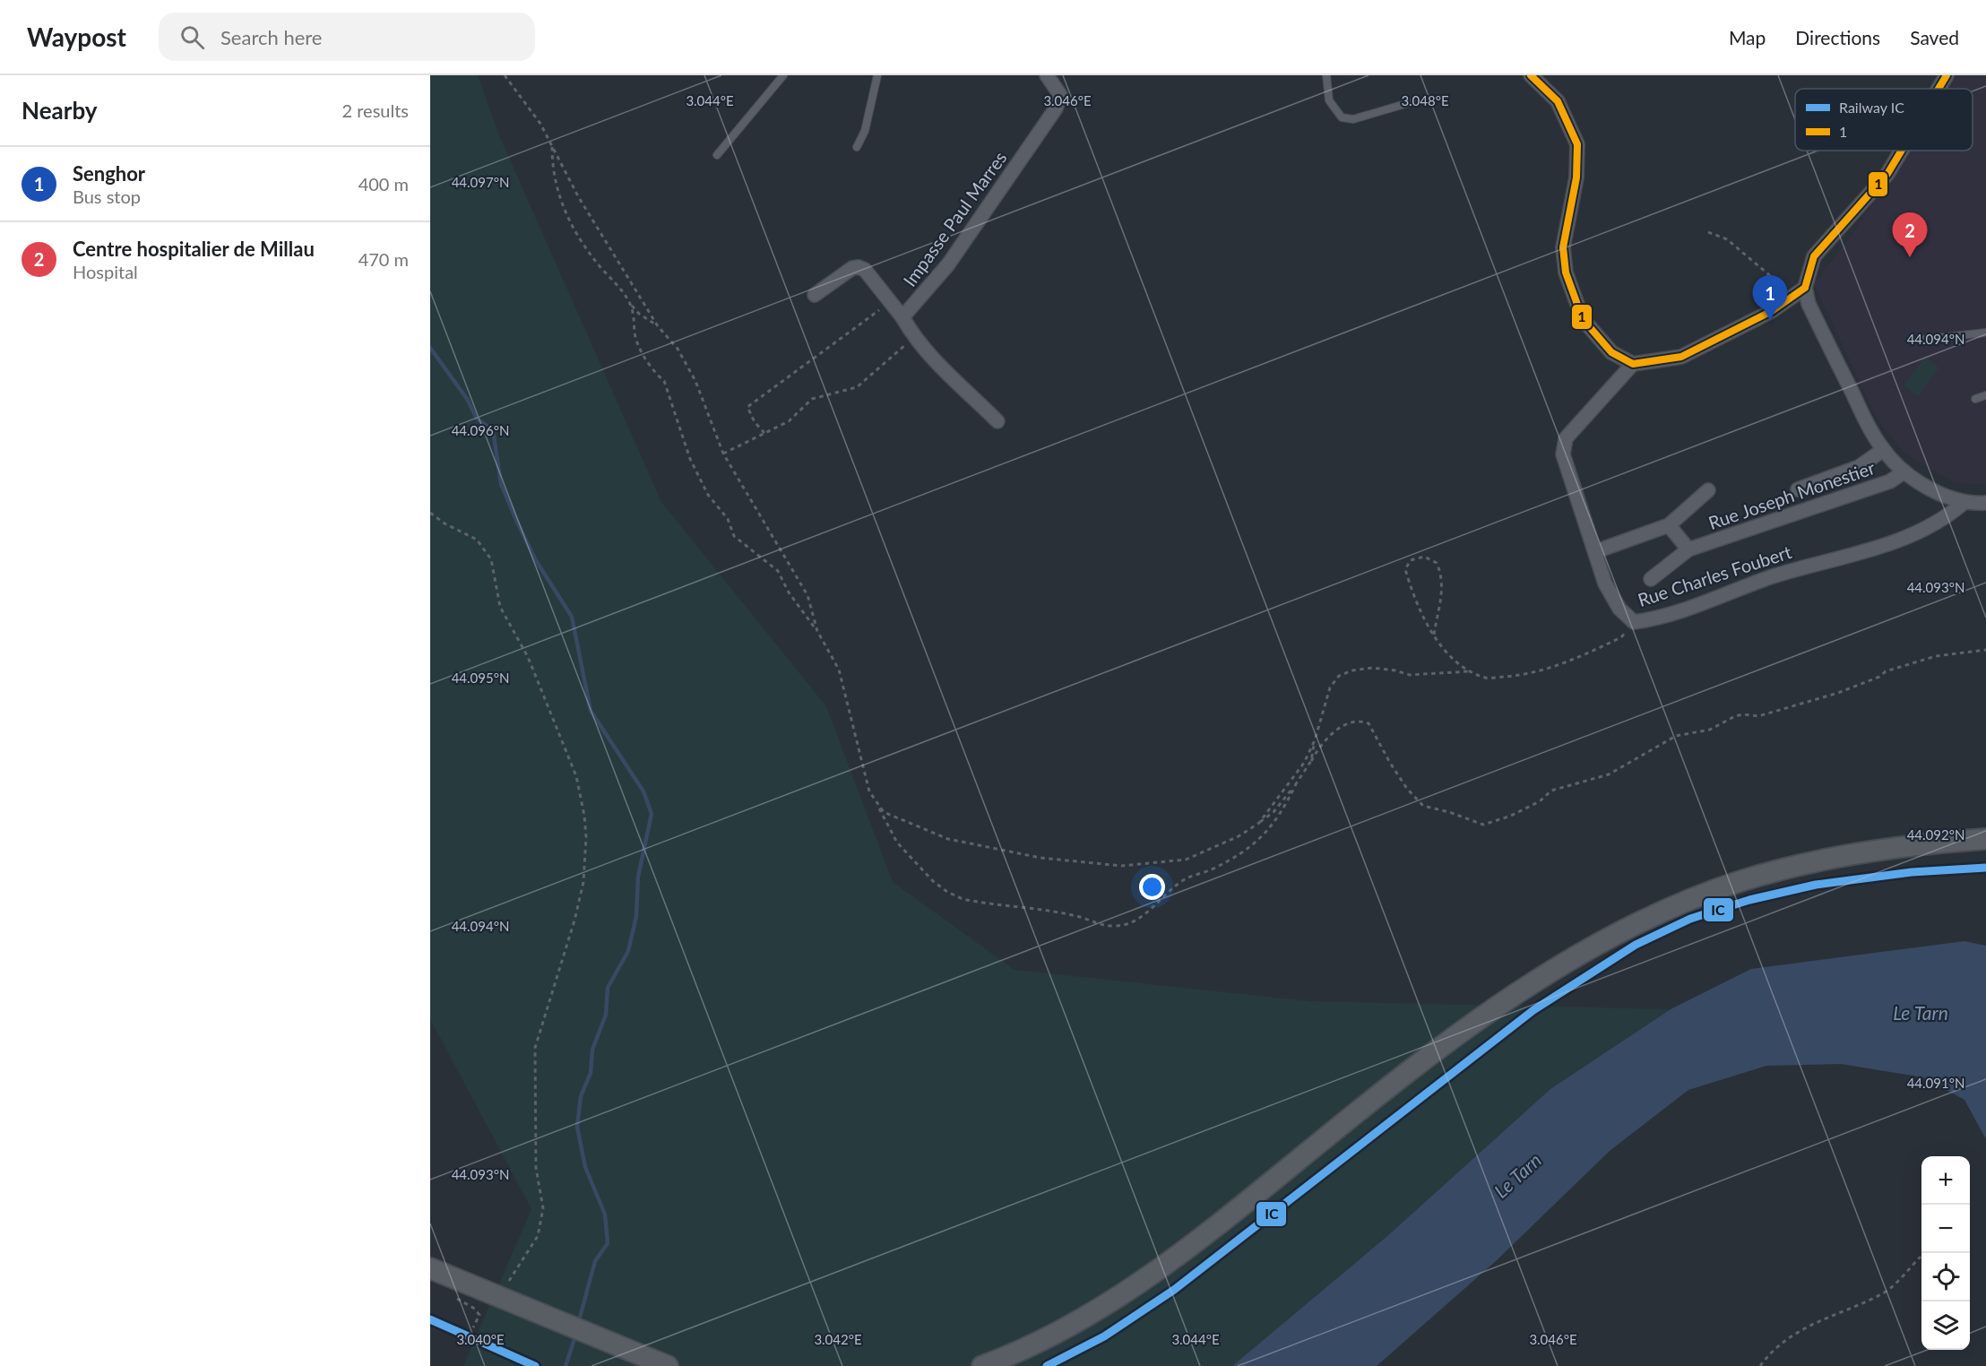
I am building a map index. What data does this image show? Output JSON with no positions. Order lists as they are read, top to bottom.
{
  "streets": {
    "street": ["Impasse Paul Marres", "Rue Joseph Monestier", "Rue Charles Foubert"]
  },
  "crossings": [
    ["Rue Joseph Monestier", "Rue Charles Foubert"]
  ],
  "water": ["Le Tarn"],
  "lines": ["transit line 1", "rail line IC"],
  "legend": ["Railway IC", "1"],
  "page": {
    "header": "Waypost",
    "search": "Search here",
    "nav": ["Map", "Directions", "Saved"],
    "heading": ["Nearby", "2 results"],
    "list": [
      {
        "mark": "1",
        "name": "Senghor",
        "note": "Bus stop",
        "value": "400 m"
      },
      {
        "mark": "2",
        "name": "Centre hospitalier de Millau",
        "note": "Hospital",
        "value": "470 m"
      }
    ],
    "pins": ["2", "1"],
    "map_buttons": ["+", "−"]
  },
  "coordinates": [
    "3.044°E",
    "3.046°E",
    "3.048°E",
    "44.097°N",
    "44.094°N",
    "44.096°N",
    "44.093°N",
    "44.095°N",
    "44.092°N",
    "44.091°N",
    "3.040°E",
    "3.042°E"
  ]
}
